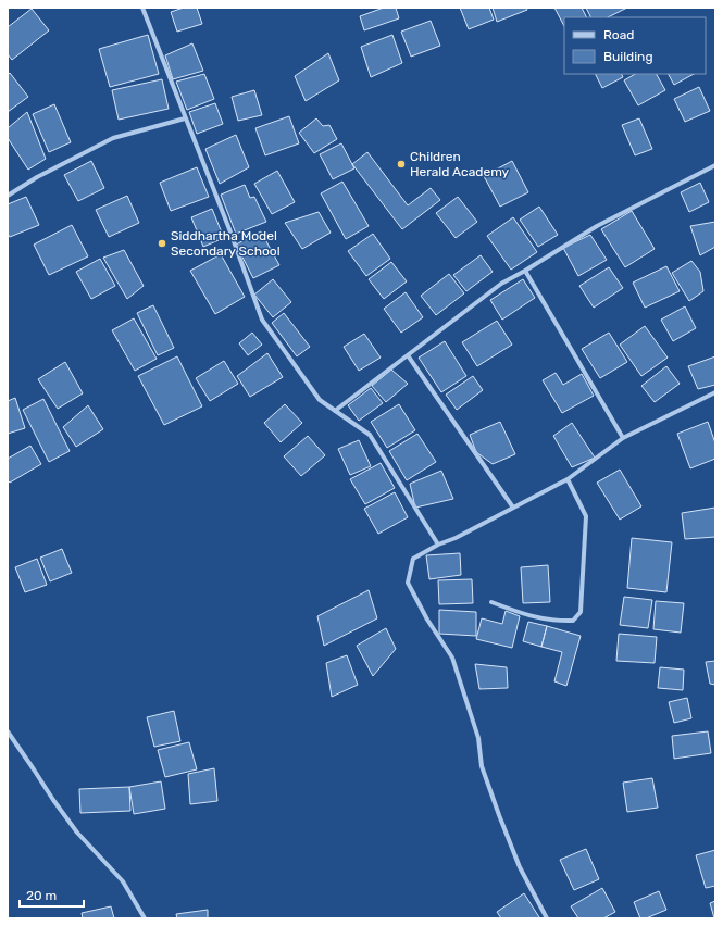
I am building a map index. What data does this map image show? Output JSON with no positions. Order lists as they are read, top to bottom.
{
  "places": ["Children Herald Academy", "Siddhartha Model Secondary School"],
  "legend": ["Road", "Building"],
  "scale_bar": "20 m"
}
